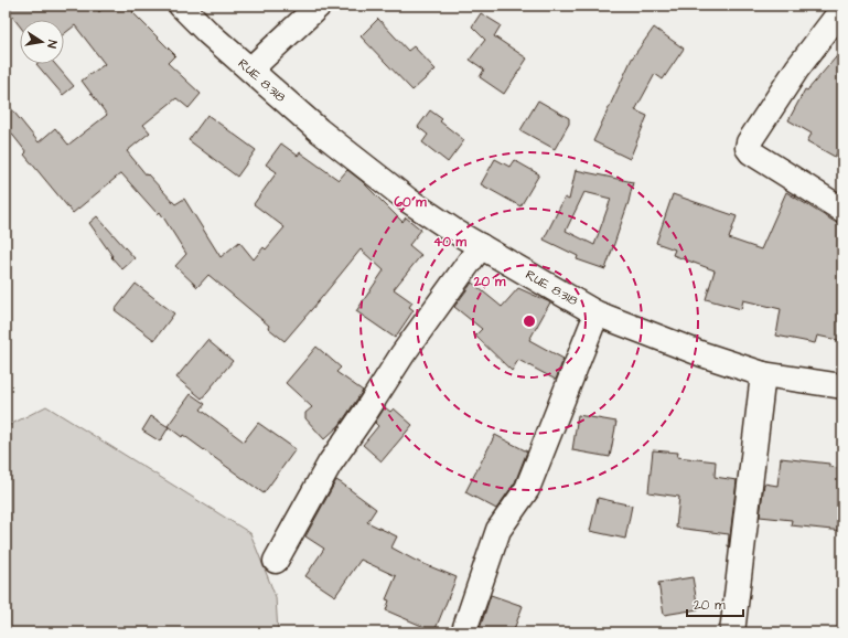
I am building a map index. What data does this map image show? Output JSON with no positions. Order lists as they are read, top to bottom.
{
  "streets": {
    "street": ["RUE 8.318"]
  },
  "scale_bar": "20 m",
  "north": "right",
  "rings": ["60 m", "40 m", "20 m"]
}
